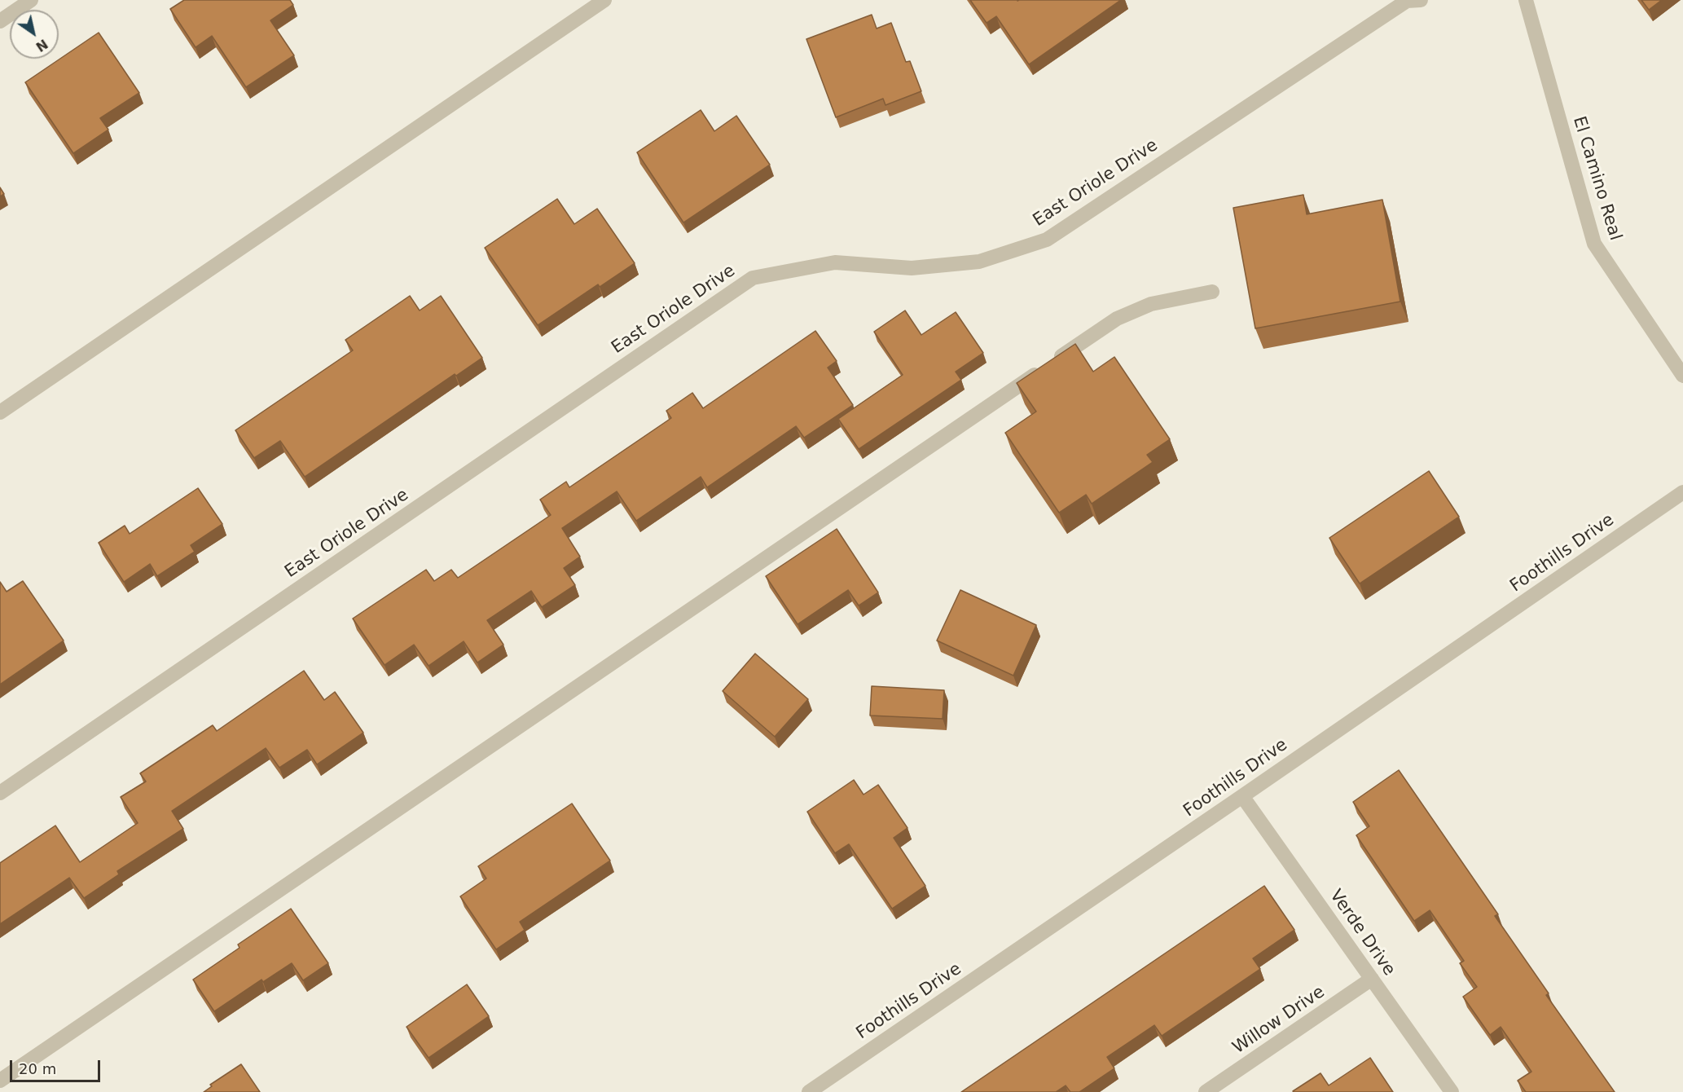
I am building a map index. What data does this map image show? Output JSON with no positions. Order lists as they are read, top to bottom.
{
  "streets": {
    "street": [
      "El Camino Real",
      "East Oriole Drive",
      "Foothills Drive",
      "Verde Drive",
      "Willow Drive"
    ]
  },
  "crossings": [
    ["Foothills Drive", "Verde Drive"],
    ["Verde Drive", "Willow Drive"]
  ],
  "scale_bar": "20 m",
  "north": "bottom right"
}
